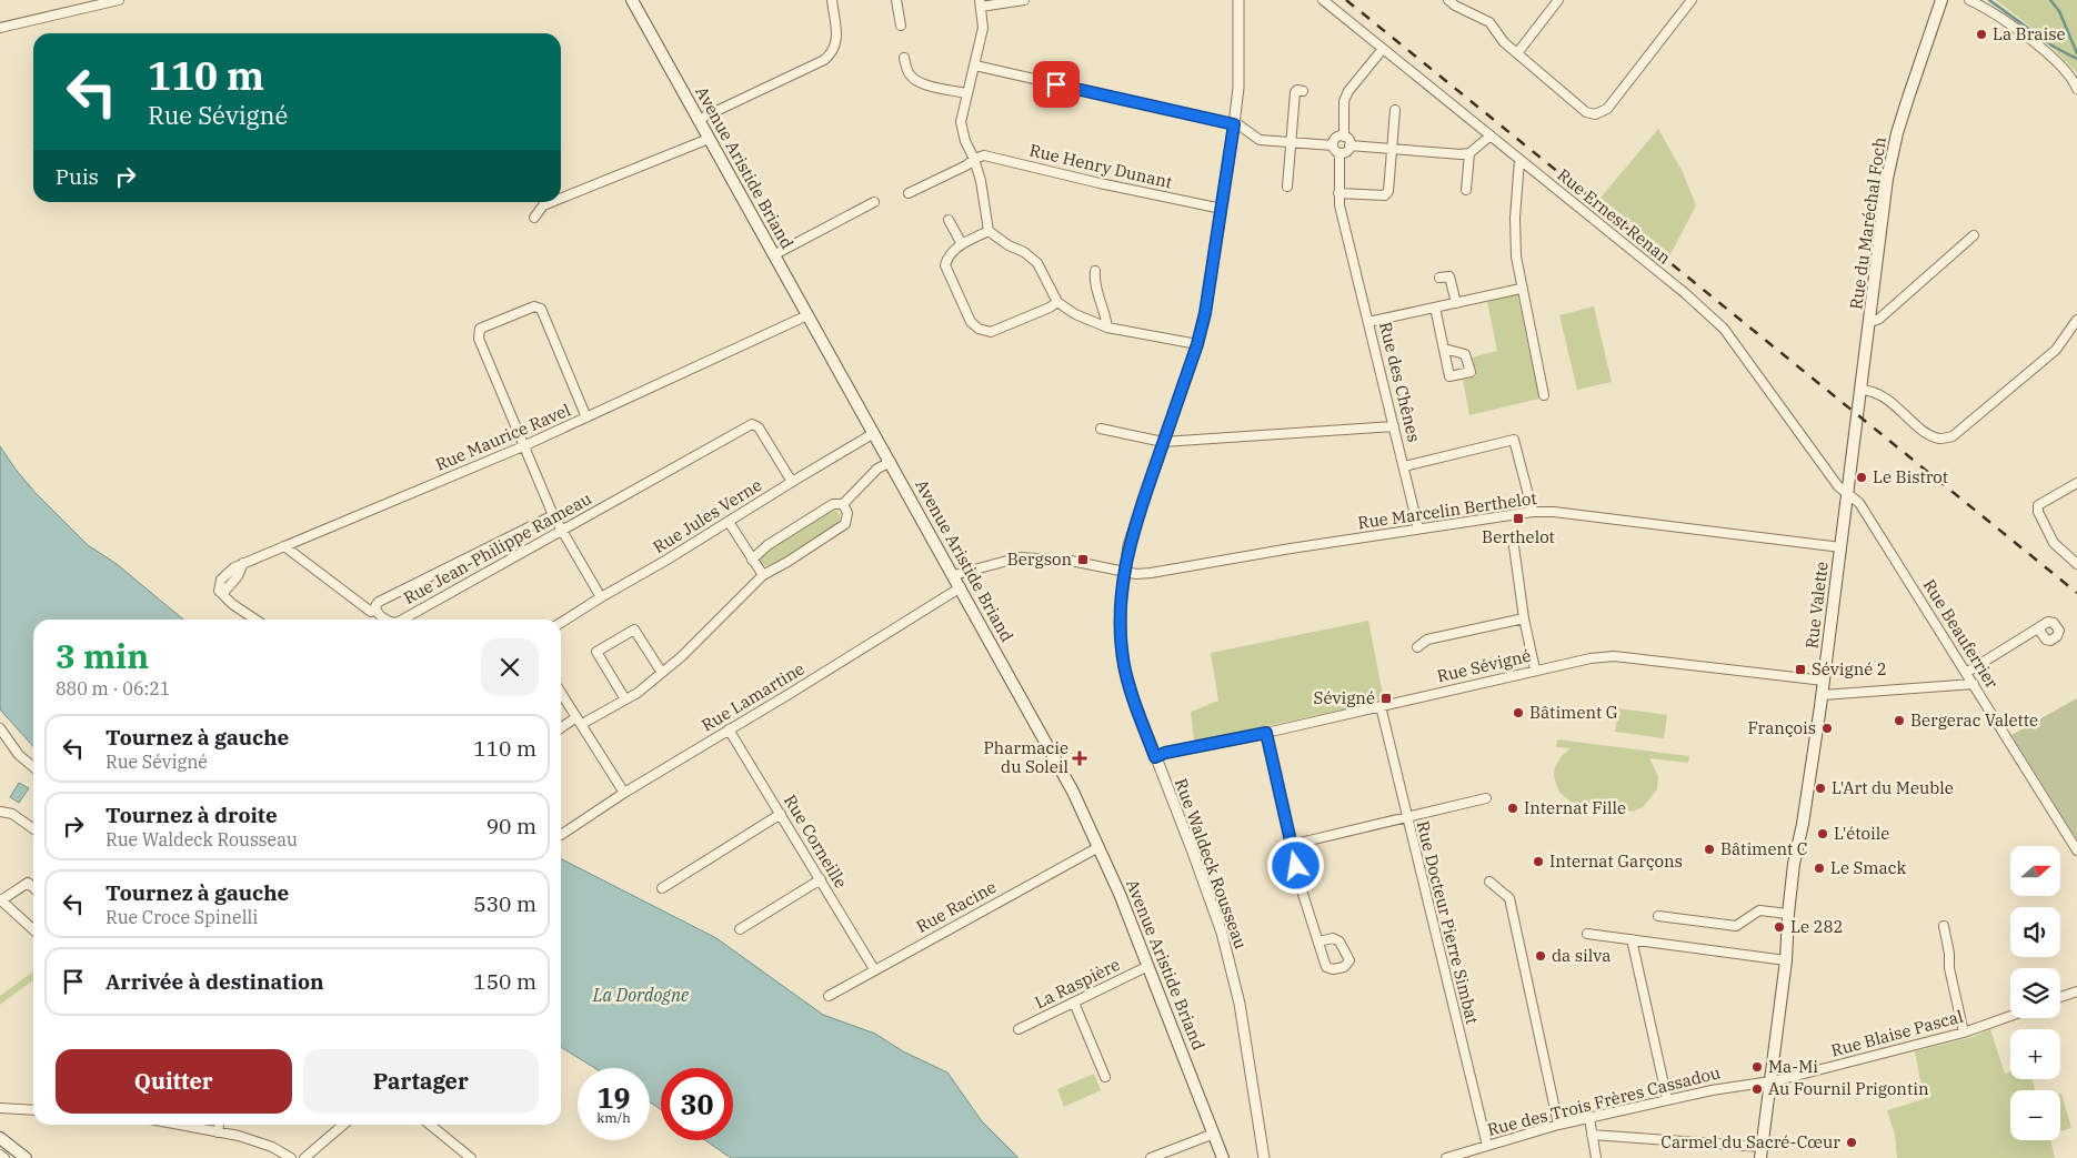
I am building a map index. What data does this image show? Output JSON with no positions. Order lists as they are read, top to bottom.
{
  "streets": {
    "main road": ["Avenue Aristide Briand", "Rue du Maréchal Foch", "Rue Valette"],
    "street": [
      "Rue Henry Dunant",
      "Rue Ernest Renan",
      "Rue des Chênes",
      "Rue Maurice Ravel",
      "Rue Marcelin Berthelot",
      "Rue Jules Verne",
      "Rue Jean-Philippe Rameau",
      "Rue Beauferrier",
      "Rue Sévigné",
      "Rue Lamartine",
      "Rue Corneille",
      "Rue Waldeck Rousseau",
      "Rue Racine",
      "Rue Docteur Pierre Simbat",
      "La Raspière",
      "Rue Blaise Pascal",
      "Rue des Trois Frères Cassadou"
    ]
  },
  "crossings": [
    ["Rue Henry Dunant", "Rue Waldeck Rousseau"],
    ["Avenue Aristide Briand", "Rue Maurice Ravel"],
    ["Avenue Aristide Briand", "Rue Marcelin Berthelot"],
    ["Avenue Aristide Briand", "Rue Jules Verne"],
    ["Avenue Aristide Briand", "Rue Lamartine"],
    ["Avenue Aristide Briand", "Rue Racine"],
    ["Avenue Aristide Briand", "La Raspière"],
    ["Rue Ernest Renan", "Rue Valette"],
    ["Rue Ernest Renan", "Rue Beauferrier"],
    ["Rue du Maréchal Foch", "Rue Valette"],
    ["Rue des Chênes", "Rue Marcelin Berthelot"],
    ["Rue Marcelin Berthelot", "Rue Valette"],
    ["Rue Marcelin Berthelot", "Rue Waldeck Rousseau"],
    ["Rue Jules Verne", "Rue Jean-Philippe Rameau"],
    ["Rue Valette", "Rue Beauferrier"],
    ["Rue Valette", "Rue Sévigné"],
    ["Rue Valette", "Rue Blaise Pascal"],
    ["Rue Valette", "Rue des Trois Frères Cassadou"],
    ["Rue Sévigné", "Rue Waldeck Rousseau"],
    ["Rue Sévigné", "Rue Docteur Pierre Simbat"],
    ["Rue Lamartine", "Rue Corneille"],
    ["Rue Corneille", "Rue Racine"],
    ["Rue Docteur Pierre Simbat", "Rue des Trois Frères Cassadou"],
    ["Rue Blaise Pascal", "Rue des Trois Frères Cassadou"]
  ],
  "water": ["La Dordogne"],
  "places": {
    "other": [
      "La Braise",
      "Le Bistrot",
      "Bâtiment G",
      "Bergerac Valette",
      "François",
      "L'Art du Meuble",
      "Internat Fille",
      "L'étoile",
      "Bâtiment C",
      "Internat Garçons",
      "Le Smack",
      "Le 282",
      "da silva",
      "Ma-Mi",
      "Au Fournil Prigontin",
      "Carmel du Sacré-Cœur"
    ],
    "transit": [
      "Berthelot",
      "Bergson",
      "Sévigné 2",
      "Sévigné"
    ],
    "health": ["Pharmacie du Soleil"]
  },
  "north": "right",
  "page": {
    "turn": ["110 m", "Rue Sévigné"],
    "then": "Puis",
    "heading": ["3 min", "880 m · 06:21"],
    "list": [
      {
        "name": "Tournez à gauche",
        "note": "Rue Sévigné",
        "value": "110 m"
      },
      {
        "name": "Tournez à droite",
        "note": "Rue Waldeck Rousseau",
        "value": "90 m"
      },
      {
        "name": "Tournez à gauche",
        "note": "Rue Croce Spinelli",
        "value": "530 m"
      },
      {
        "name": "Arrivée à destination",
        "value": "150 m"
      }
    ],
    "map_buttons": ["+", "−"],
    "buttons": ["Quitter", "Partager"],
    "speed": "19 km/h",
    "limit": "30"
  }
}
